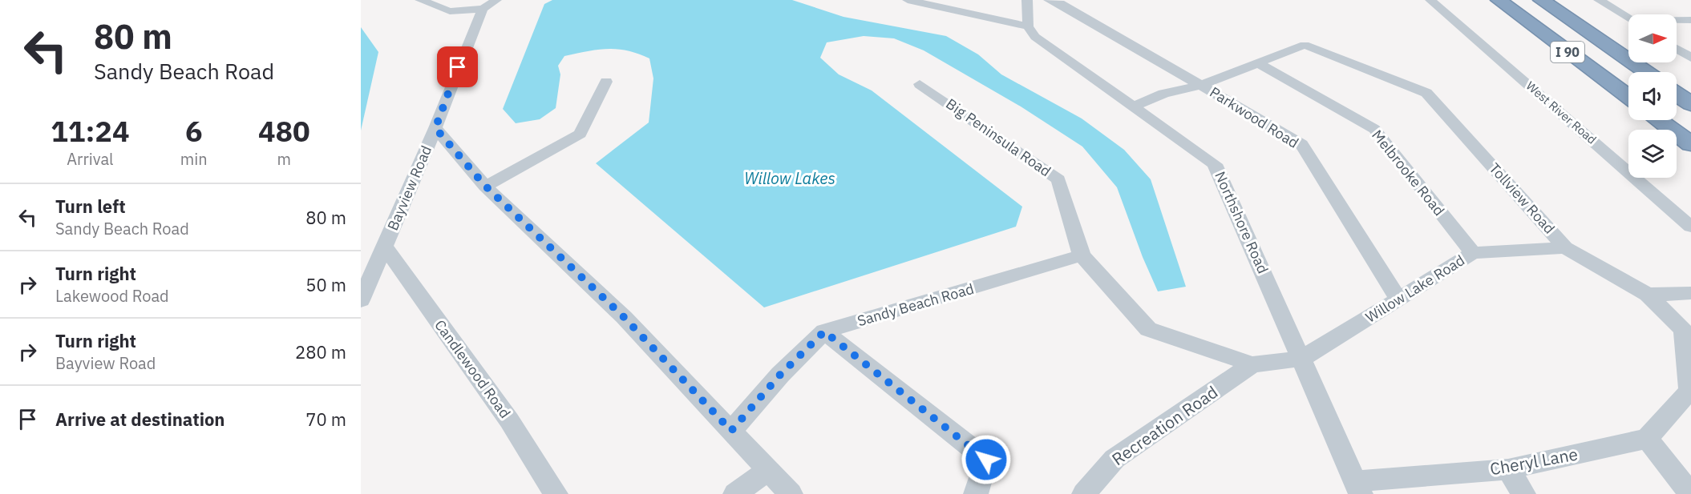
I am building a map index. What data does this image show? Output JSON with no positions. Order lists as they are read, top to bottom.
{
  "streets": {
    "highway": ["I 90"],
    "street": [
      "West River Road",
      "Parkwood Road",
      "Big Peninsula Road",
      "Melbrooke Road",
      "Bayview Road",
      "Tollview Road",
      "Northshore Road",
      "Willow Lake Road",
      "Sandy Beach Road",
      "Candlewood Road",
      "Recreation Road",
      "Cheryl Lane"
    ]
  },
  "crossings": [
    ["Parkwood Road", "Willow Lake Road"],
    ["Big Peninsula Road", "Northshore Road"],
    ["Big Peninsula Road", "Willow Lake Road"],
    ["Big Peninsula Road", "Sandy Beach Road"],
    ["Big Peninsula Road", "Recreation Road"],
    ["Melbrooke Road", "Tollview Road"],
    ["Melbrooke Road", "Willow Lake Road"],
    ["Bayview Road", "Candlewood Road"],
    ["Tollview Road", "Willow Lake Road"],
    ["Northshore Road", "Willow Lake Road"],
    ["Northshore Road", "Cheryl Lane"]
  ],
  "water": ["Willow Lakes"],
  "north": "right",
  "page": {
    "turn": ["80 m", "Sandy Beach Road"],
    "eta": [
      "11:24",
      "Arrival",
      "6",
      "min",
      "480",
      "m"
    ],
    "list": [
      {
        "name": "Turn left",
        "note": "Sandy Beach Road",
        "value": "80 m"
      },
      {
        "name": "Turn right",
        "note": "Lakewood Road",
        "value": "50 m"
      },
      {
        "name": "Turn right",
        "note": "Bayview Road",
        "value": "280 m"
      },
      {
        "name": "Arrive at destination",
        "value": "70 m"
      }
    ]
  }
}
